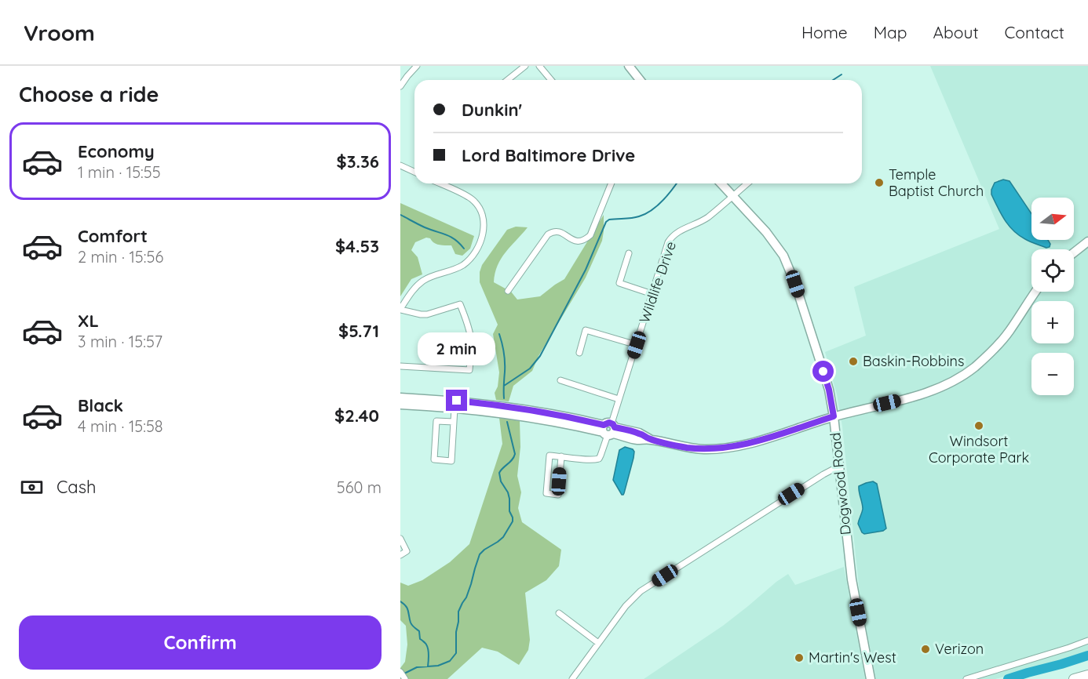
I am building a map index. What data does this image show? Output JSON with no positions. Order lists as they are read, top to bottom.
{
  "streets": {
    "main road": ["Dogwood Road"],
    "street": ["Wildlife Drive"]
  },
  "crossings": [
    ["Wildlife Drive", "Dogwood Road"]
  ],
  "places": [
    "Temple Baptist Church",
    "Baskin-Robbins",
    "Windsort Corporate Park",
    "Verizon",
    "Martin's West"
  ],
  "north": "right",
  "page": {
    "header": "Vroom",
    "nav": [
      "Home",
      "Map",
      "About",
      "Contact"
    ],
    "heading": "Choose a ride",
    "banner": ["Dunkin'", "Lord Baltimore Drive"],
    "list": [
      {
        "name": "Economy",
        "note": "1 min · 15:55",
        "value": "$3.36"
      },
      {
        "name": "Comfort",
        "note": "2 min · 15:56",
        "value": "$4.53"
      },
      {
        "name": "XL",
        "note": "3 min · 15:57",
        "value": "$5.71"
      },
      {
        "name": "Black",
        "note": "4 min · 15:58",
        "value": "$2.40"
      }
    ],
    "map_buttons": ["+", "−"],
    "bubble": "2 min",
    "pay": ["Cash", "560 m"],
    "buttons": "Confirm"
  }
}
